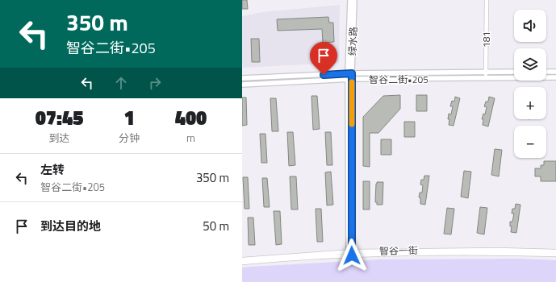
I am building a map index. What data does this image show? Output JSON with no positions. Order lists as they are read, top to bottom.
{
  "streets": {
    "main road": ["绿水路", "智谷二街•205"],
    "street": ["181", "智谷一街"]
  },
  "crossings": [
    ["181", "智谷二街•205"],
    ["绿水路", "智谷二街•205"],
    ["绿水路", "智谷一街"]
  ],
  "page": {
    "turn": ["350 m", "智谷二街•205"],
    "map_buttons": ["+", "−"],
    "eta": [
      "07:45",
      "到达",
      "1",
      "分钟",
      "400",
      "m"
    ],
    "list": [
      {
        "name": "左转",
        "note": "智谷二街•205",
        "value": "350 m"
      },
      {
        "name": "到达目的地",
        "value": "50 m"
      }
    ]
  }
}
